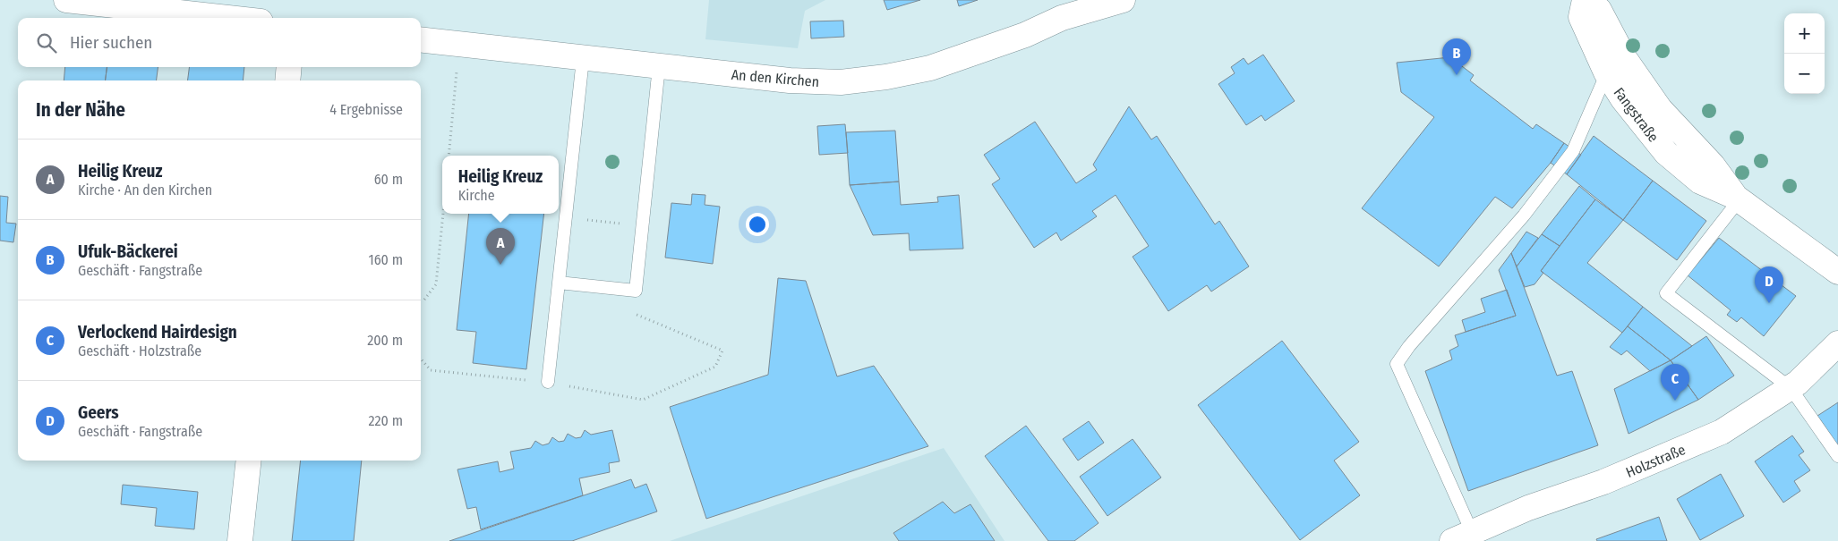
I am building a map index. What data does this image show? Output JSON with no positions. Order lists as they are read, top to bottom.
{
  "streets": {
    "street": ["An den Kirchen", "Fangstraße", "Holzstraße"]
  },
  "page": {
    "map_buttons": ["+", "−"],
    "search": "Hier suchen",
    "pins": [
      "B",
      "A",
      "D",
      "C"
    ],
    "heading": ["In der Nähe", "4 Ergebnisse"],
    "list": [
      {
        "mark": "A",
        "name": "Heilig Kreuz",
        "note": "Kirche · An den Kirchen",
        "value": "60 m"
      },
      {
        "mark": "B",
        "name": "Ufuk-Bäckerei",
        "note": "Geschäft · Fangstraße",
        "value": "160 m"
      },
      {
        "mark": "C",
        "name": "Verlockend Hairdesign",
        "note": "Geschäft · Holzstraße",
        "value": "200 m"
      },
      {
        "mark": "D",
        "name": "Geers",
        "note": "Geschäft · Fangstraße",
        "value": "220 m"
      }
    ],
    "popup": ["Heilig Kreuz", "Kirche"]
  }
}
